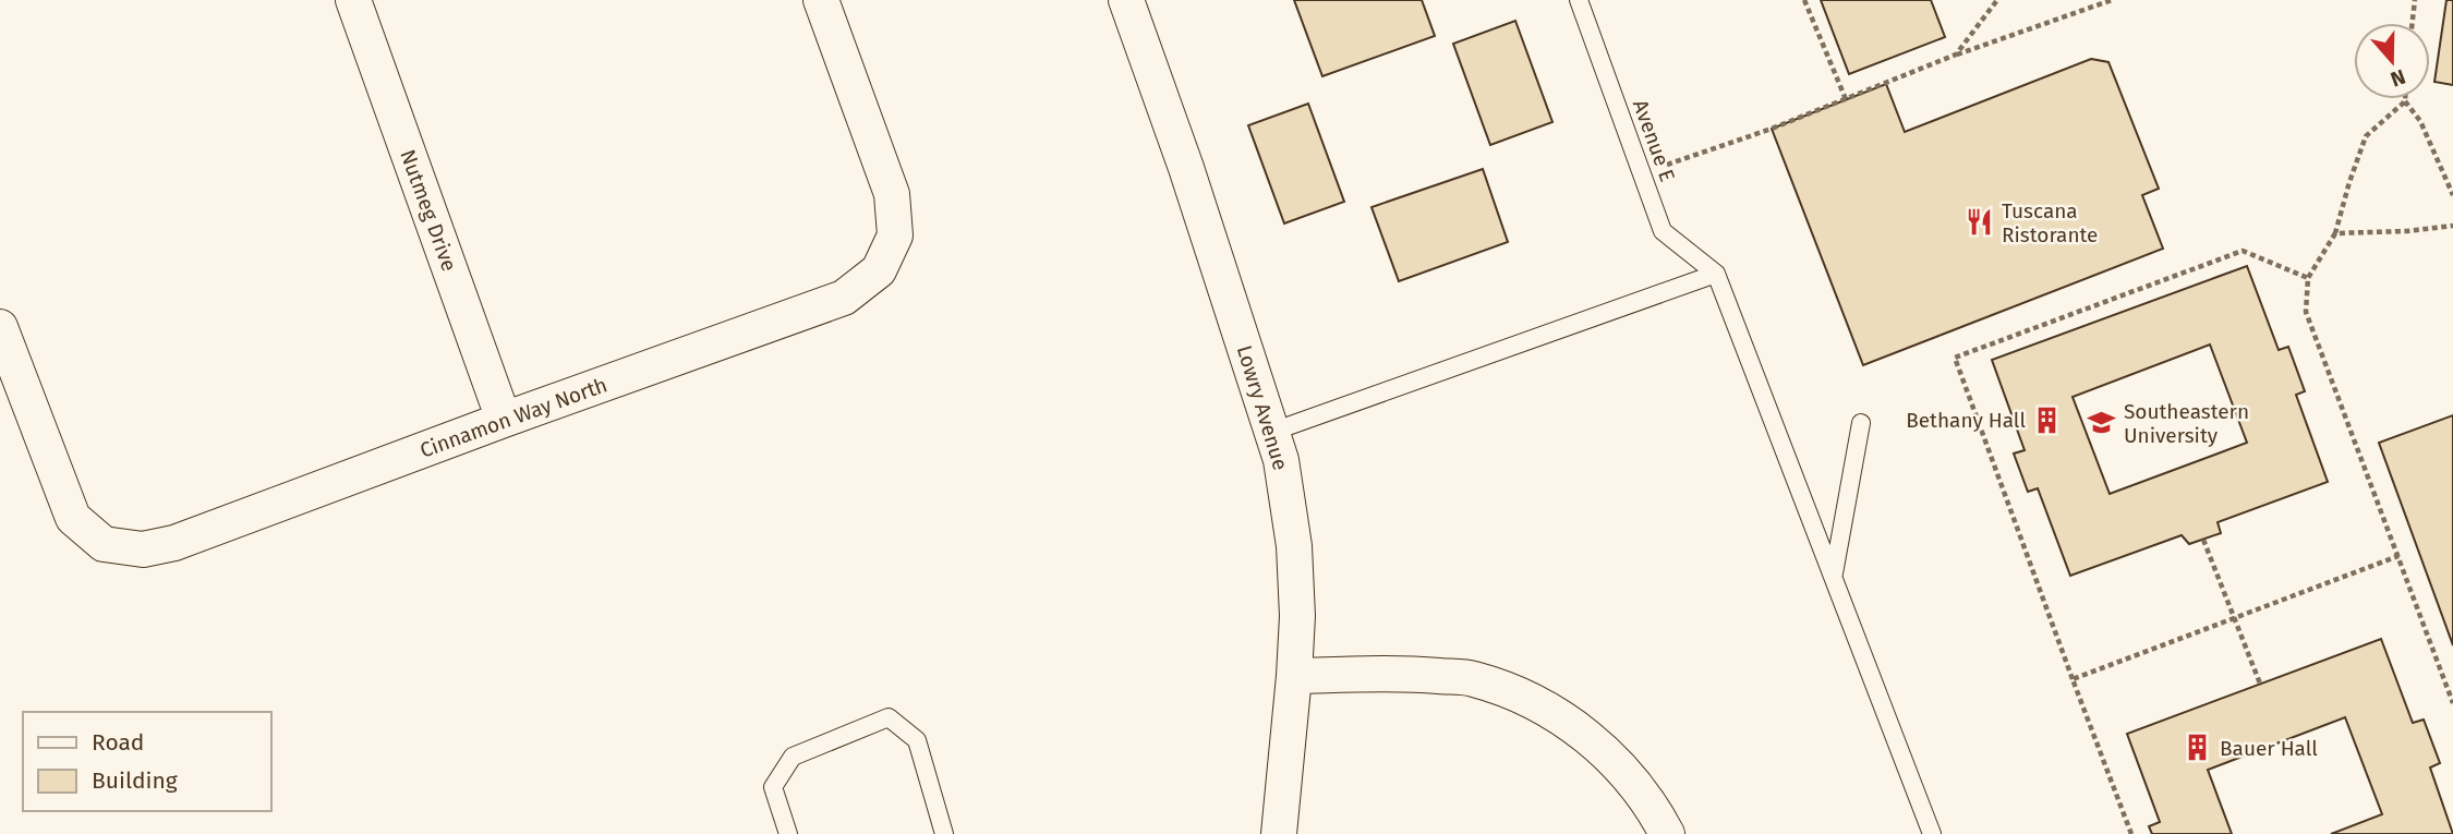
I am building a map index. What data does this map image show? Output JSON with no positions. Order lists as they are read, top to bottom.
{
  "streets": {
    "street": ["Nutmeg Drive", "Lowry Avenue", "Cinnamon Way North"],
    "lane": ["Avenue E"]
  },
  "crossings": [
    ["Nutmeg Drive", "Cinnamon Way North"]
  ],
  "places": {
    "restaurant": ["Tuscana Ristorante"],
    "building": ["Bethany Hall", "Bauer Hall"],
    "school or university": ["Southeastern University"]
  },
  "legend": ["Road", "Building"],
  "north": "bottom"
}
